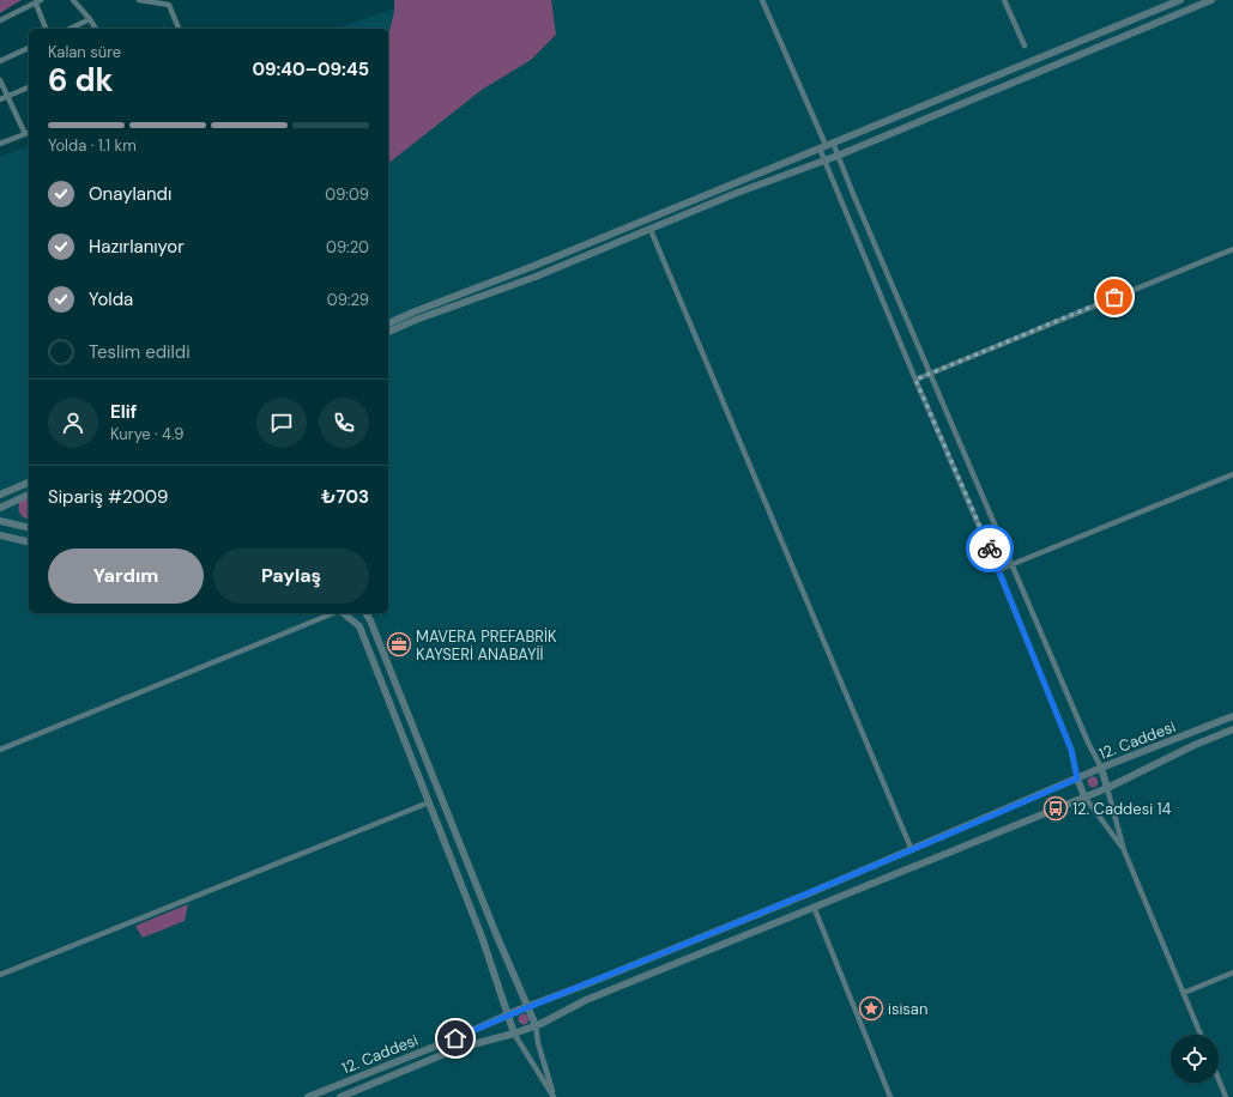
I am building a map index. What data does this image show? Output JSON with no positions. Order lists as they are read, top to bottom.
{
  "streets": {
    "street": ["12. Caddesi"]
  },
  "places": {
    "office": ["MAVERA PREFABRİK KAYSERİ ANABAYİİ"],
    "bus stop": ["12. Caddesi 14"],
    "place": ["isisan"]
  },
  "page": {
    "heading": ["6 dk", "Kalan süre", "09:40–09:45"],
    "panel": [
      "Elif",
      "Kurye · 4.9",
      "Sipariş #2009",
      "₺703"
    ],
    "bar": "Yolda · 1.1 km",
    "list": [
      ["Onaylandı", "09:09"],
      ["Hazırlanıyor", "09:20"],
      ["Yolda", "09:29"],
      "Teslim edildi"
    ],
    "buttons": ["Yardım", "Paylaş"]
  }
}
